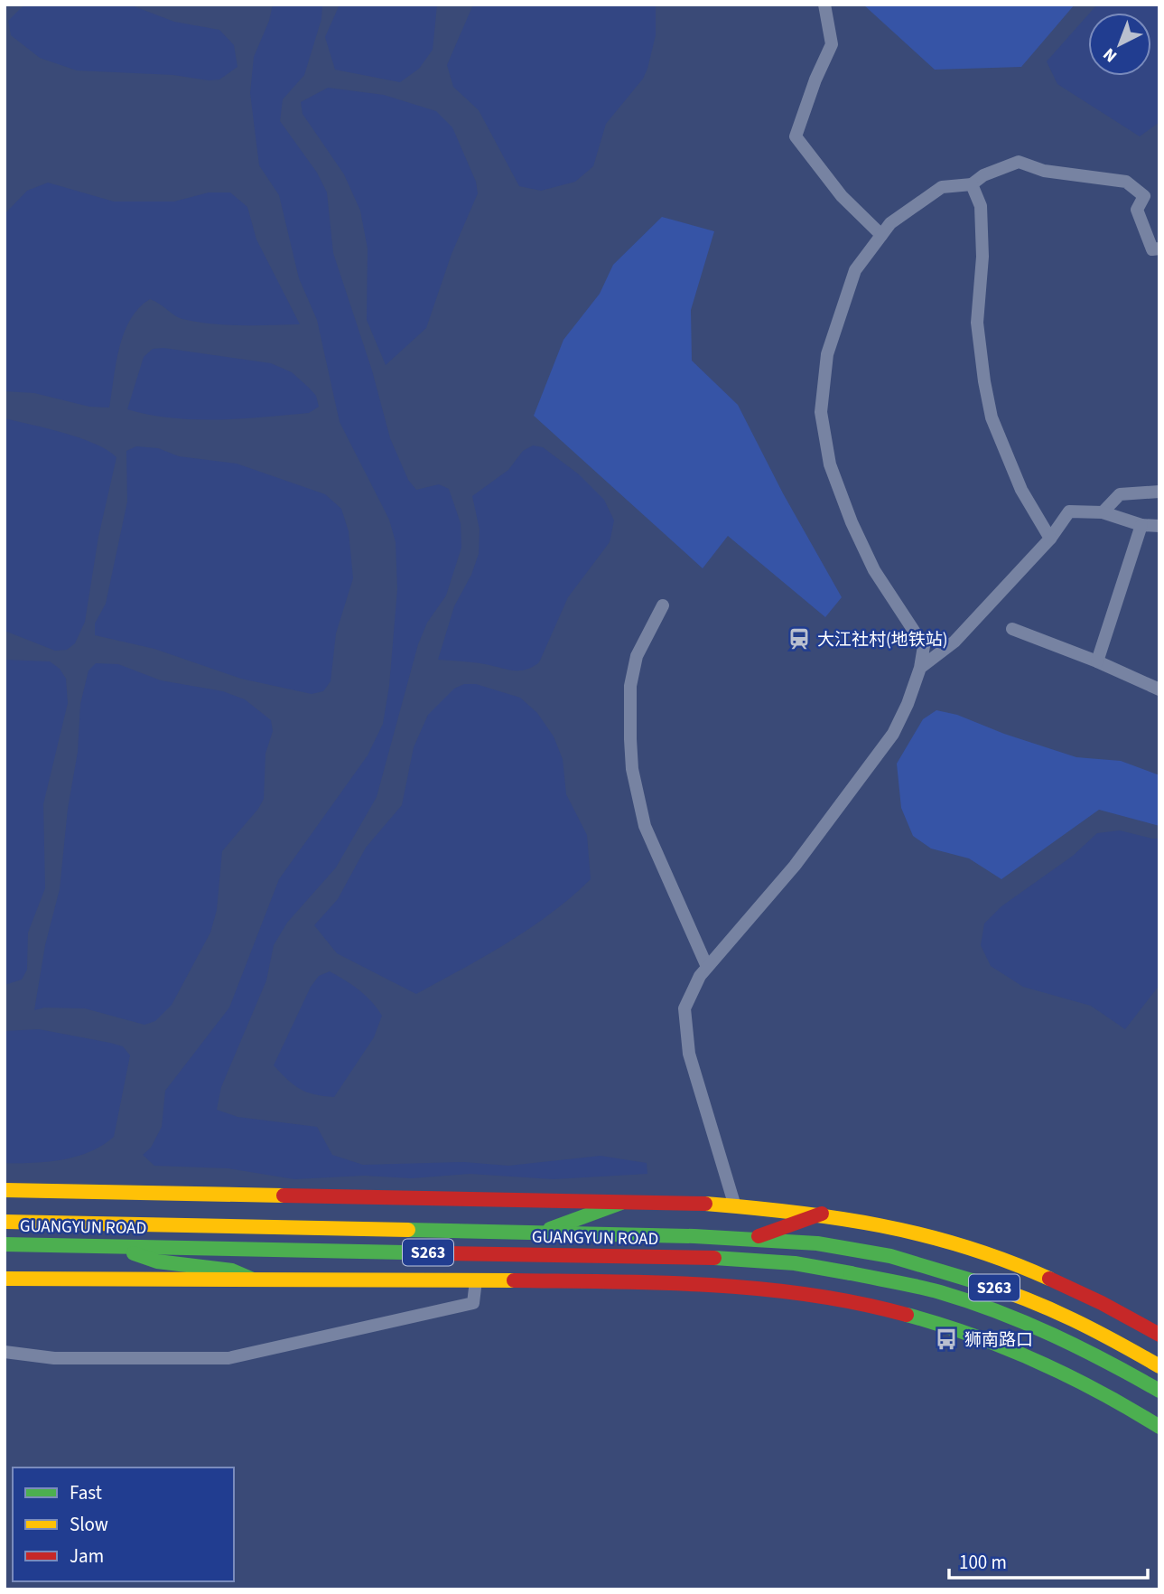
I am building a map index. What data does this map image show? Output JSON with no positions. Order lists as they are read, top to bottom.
{
  "streets": {
    "main road": ["GUANGYUN ROAD", "S263"]
  },
  "places": {
    "station": ["大江社村(地铁站)"],
    "bus stop": ["狮南路口"]
  },
  "legend": ["Fast", "Slow", "Jam"],
  "scale_bar": "100 m",
  "north": "bottom left"
}
